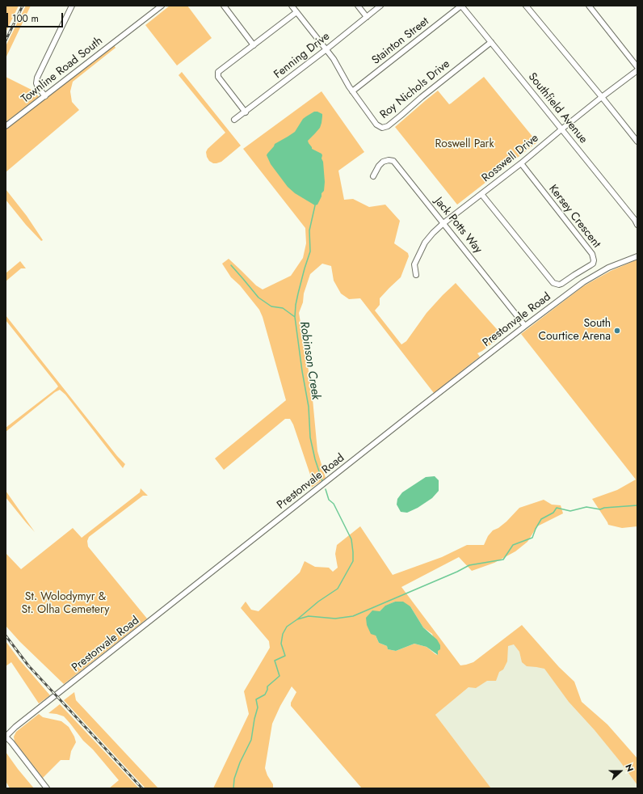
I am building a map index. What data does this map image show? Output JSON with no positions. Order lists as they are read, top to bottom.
{
  "streets": {
    "street": [
      "Stainton Street",
      "Fenning Drive",
      "Townline Road South",
      "Roy Nichols Drive",
      "Southfield Avenue",
      "Rosswell Drive",
      "Kersey Crescent",
      "Jack Potts Way",
      "Prestonvale Road"
    ]
  },
  "crossings": [
    ["Stainton Street", "Roy Nichols Drive"],
    ["Stainton Street", "Southfield Avenue"],
    ["Fenning Drive", "Roy Nichols Drive"],
    ["Roy Nichols Drive", "Southfield Avenue"],
    ["Southfield Avenue", "Rosswell Drive"],
    ["Rosswell Drive", "Kersey Crescent"],
    ["Rosswell Drive", "Jack Potts Way"],
    ["Jack Potts Way", "Prestonvale Road"]
  ],
  "water": ["Robinson Creek"],
  "parks": ["Roswell Park", "St. Wolodymyr & St. Olha Cemetery"],
  "places": ["South Courtice Arena"],
  "scale_bar": "100 m",
  "north": "right"
}
